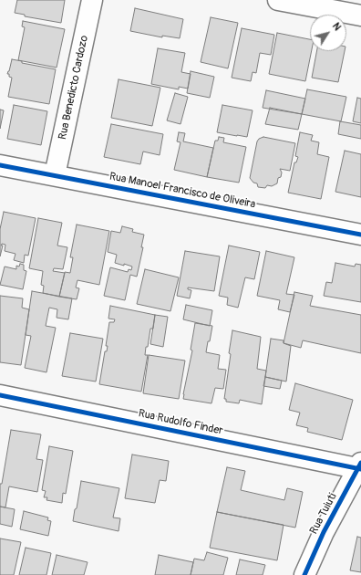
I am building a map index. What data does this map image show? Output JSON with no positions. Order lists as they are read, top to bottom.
{
  "streets": {
    "street": [
      "Rua Benedicto Cardozo",
      "Rua Manoel Francisco de Oliveira",
      "Rua Rudolfo Finder",
      "Rua Tuiuti"
    ]
  },
  "crossings": [
    ["Rua Benedicto Cardozo", "Rua Manoel Francisco de Oliveira"],
    ["Rua Rudolfo Finder", "Rua Tuiuti"]
  ],
  "north": "top right"
}
